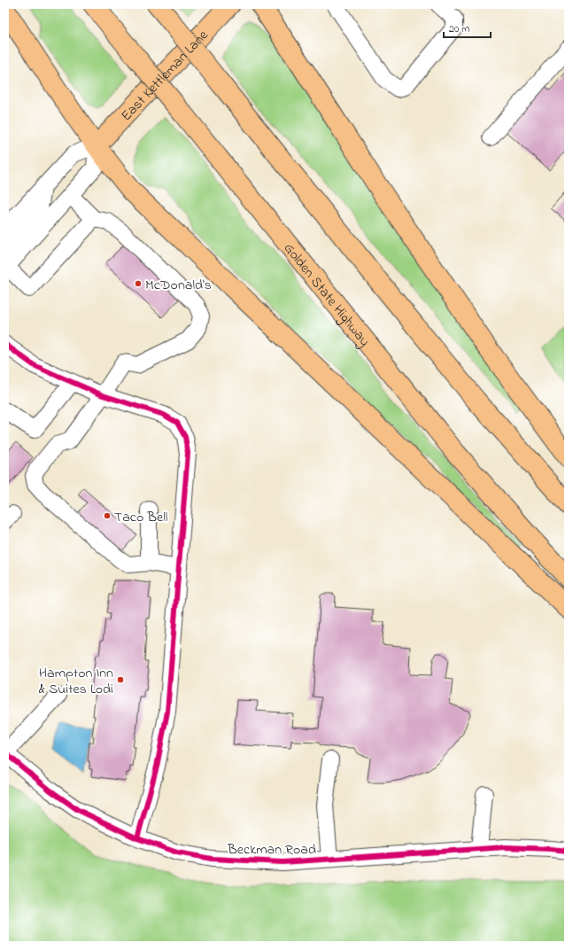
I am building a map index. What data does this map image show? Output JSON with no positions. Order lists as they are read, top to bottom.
{
  "streets": {
    "main road": ["East Kettleman Lane", "Golden State Highway"],
    "street": ["Beckman Road"]
  },
  "places": ["McDonald's", "Taco Bell", "Hampton Inn & Suites Lodi"],
  "scale_bar": "20 m"
}
